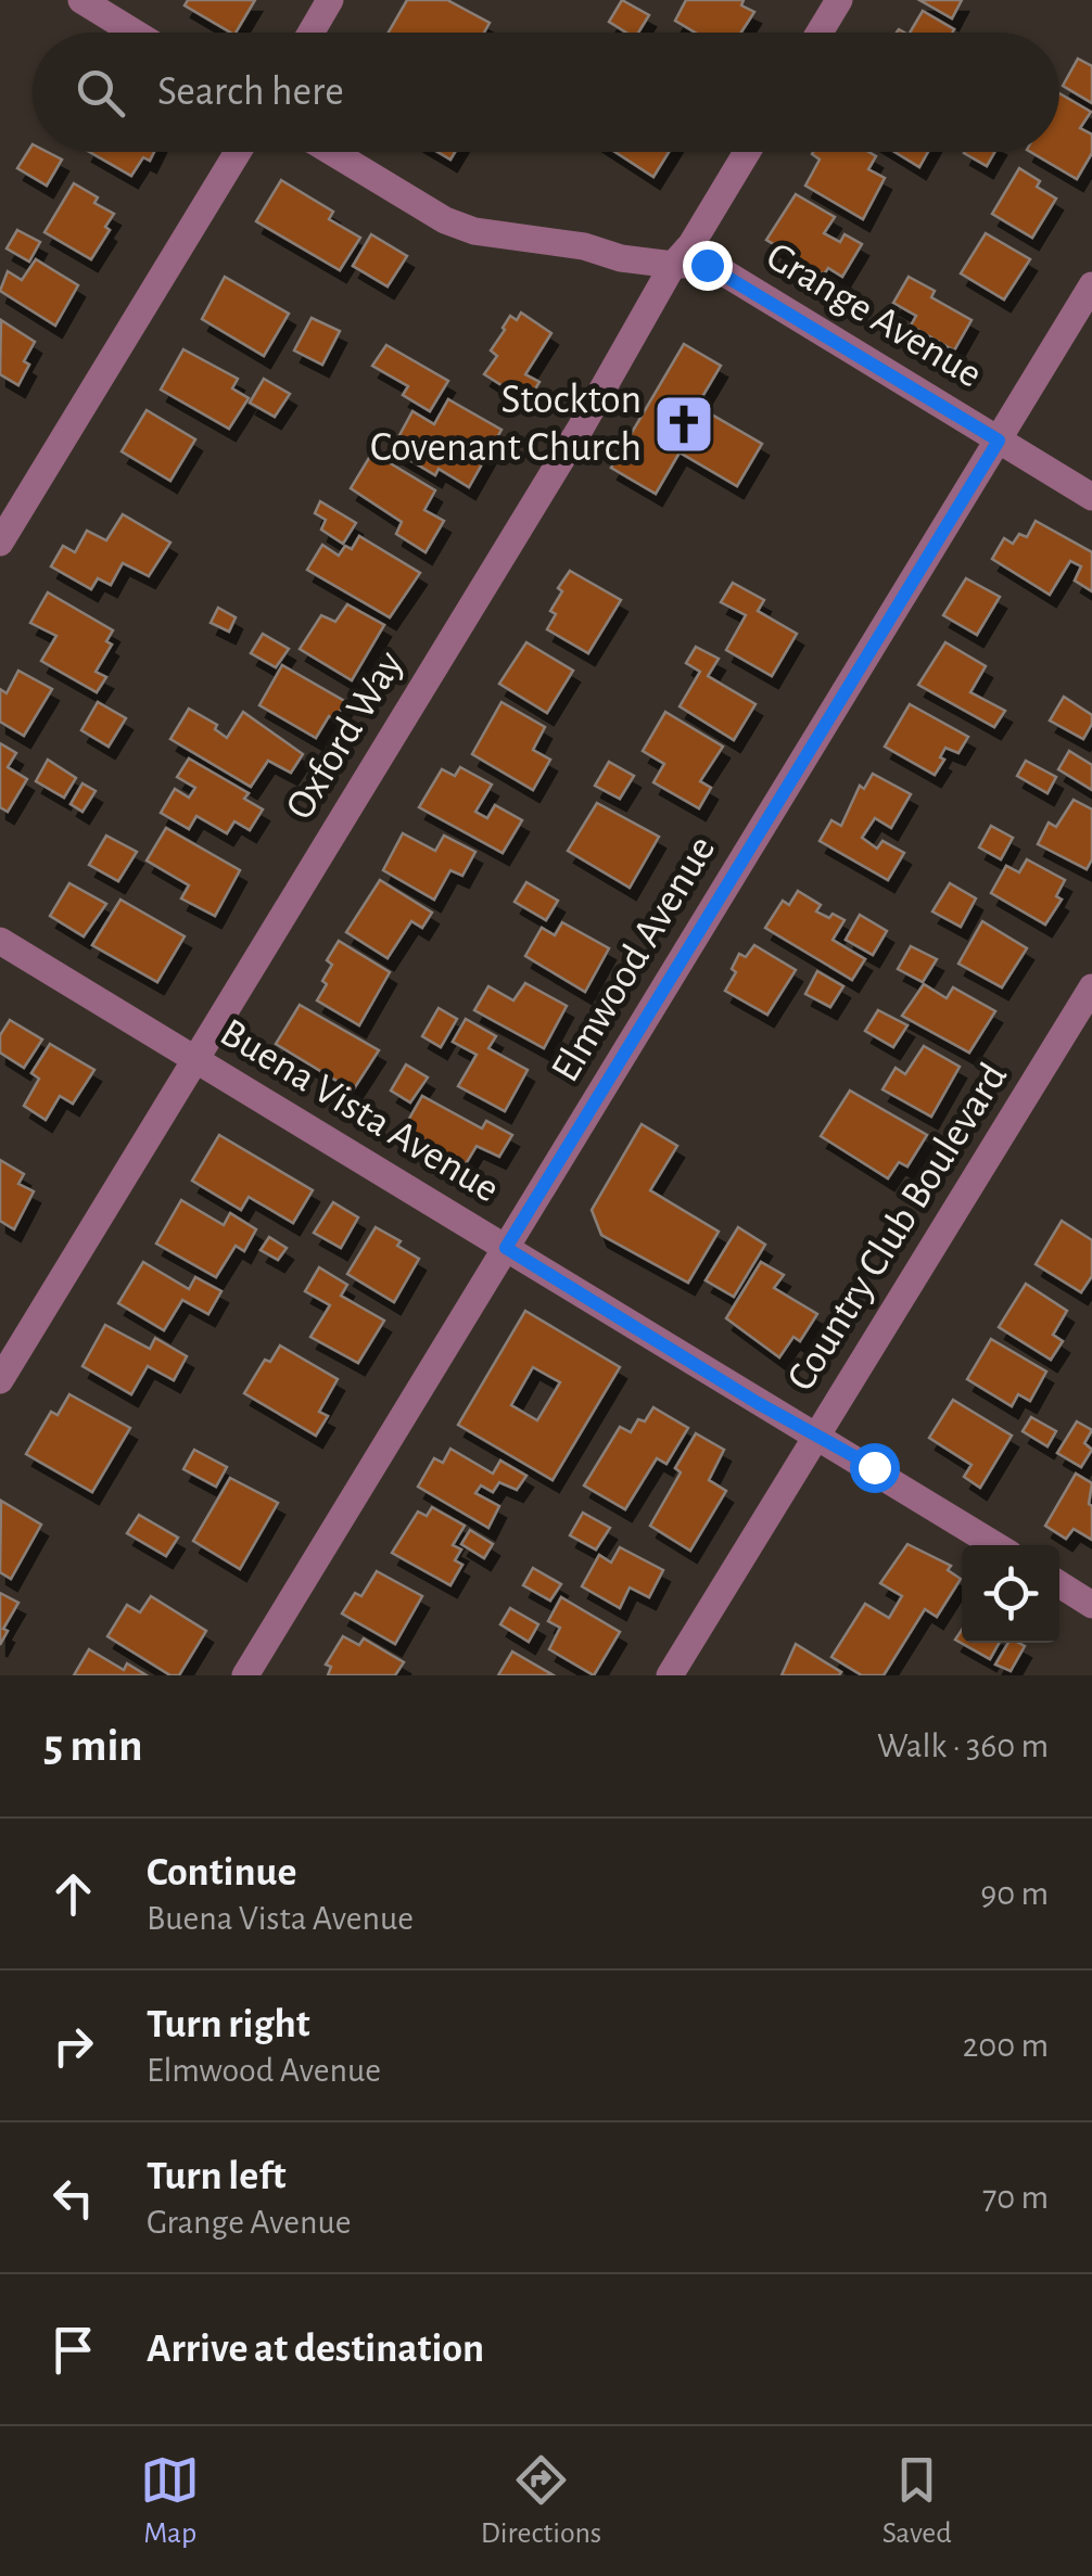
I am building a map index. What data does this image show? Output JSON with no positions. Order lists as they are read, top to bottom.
{
  "streets": {
    "street": [
      "Grange Avenue",
      "Oxford Way",
      "Elmwood Avenue",
      "Buena Vista Avenue",
      "Country Club Boulevard"
    ]
  },
  "crossings": [
    ["Grange Avenue", "Oxford Way"],
    ["Grange Avenue", "Elmwood Avenue"],
    ["Oxford Way", "Buena Vista Avenue"],
    ["Elmwood Avenue", "Buena Vista Avenue"],
    ["Buena Vista Avenue", "Country Club Boulevard"]
  ],
  "places": {
    "church": ["Stockton Covenant Church"]
  },
  "page": {
    "search": "Search here",
    "heading": ["5 min", "Walk · 360 m"],
    "list": [
      ["Continue", "Buena Vista Avenue", "90 m"],
      ["Turn right", "Elmwood Avenue", "200 m"],
      ["Turn left", "Grange Avenue", "70 m"],
      "Arrive at destination"
    ],
    "nav": ["Map", "Directions", "Saved"]
  }
}
